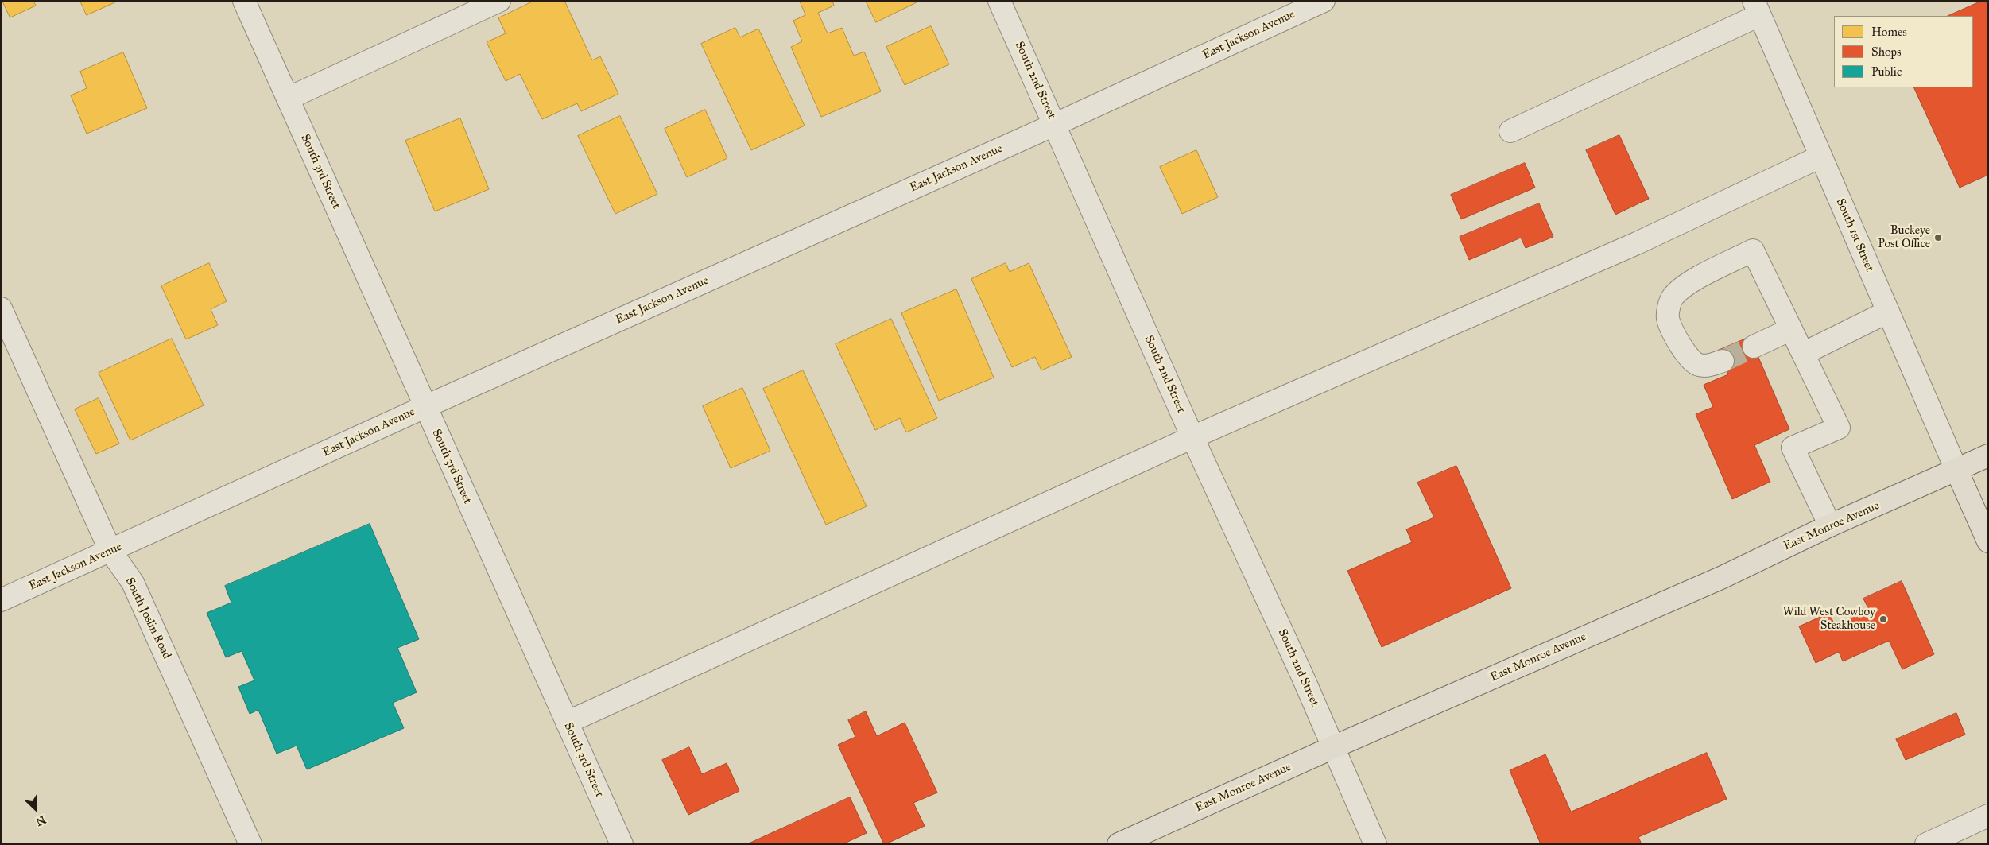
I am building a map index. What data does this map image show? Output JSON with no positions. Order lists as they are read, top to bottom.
{
  "streets": {
    "main road": ["East Monroe Avenue"],
    "street": [
      "East Jackson Avenue",
      "South 2nd Street",
      "South 3rd Street",
      "South 1st Street",
      "South Joslin Road"
    ]
  },
  "crossings": [
    ["East Jackson Avenue", "South 2nd Street"],
    ["East Jackson Avenue", "South 3rd Street"],
    ["East Jackson Avenue", "South Joslin Road"],
    ["South 2nd Street", "East Monroe Avenue"],
    ["South 1st Street", "East Monroe Avenue"]
  ],
  "places": ["Buckeye Post Office", "Wild West Cowboy Steakhouse"],
  "legend": ["Homes", "Shops", "Public"],
  "north": "bottom right"
}
